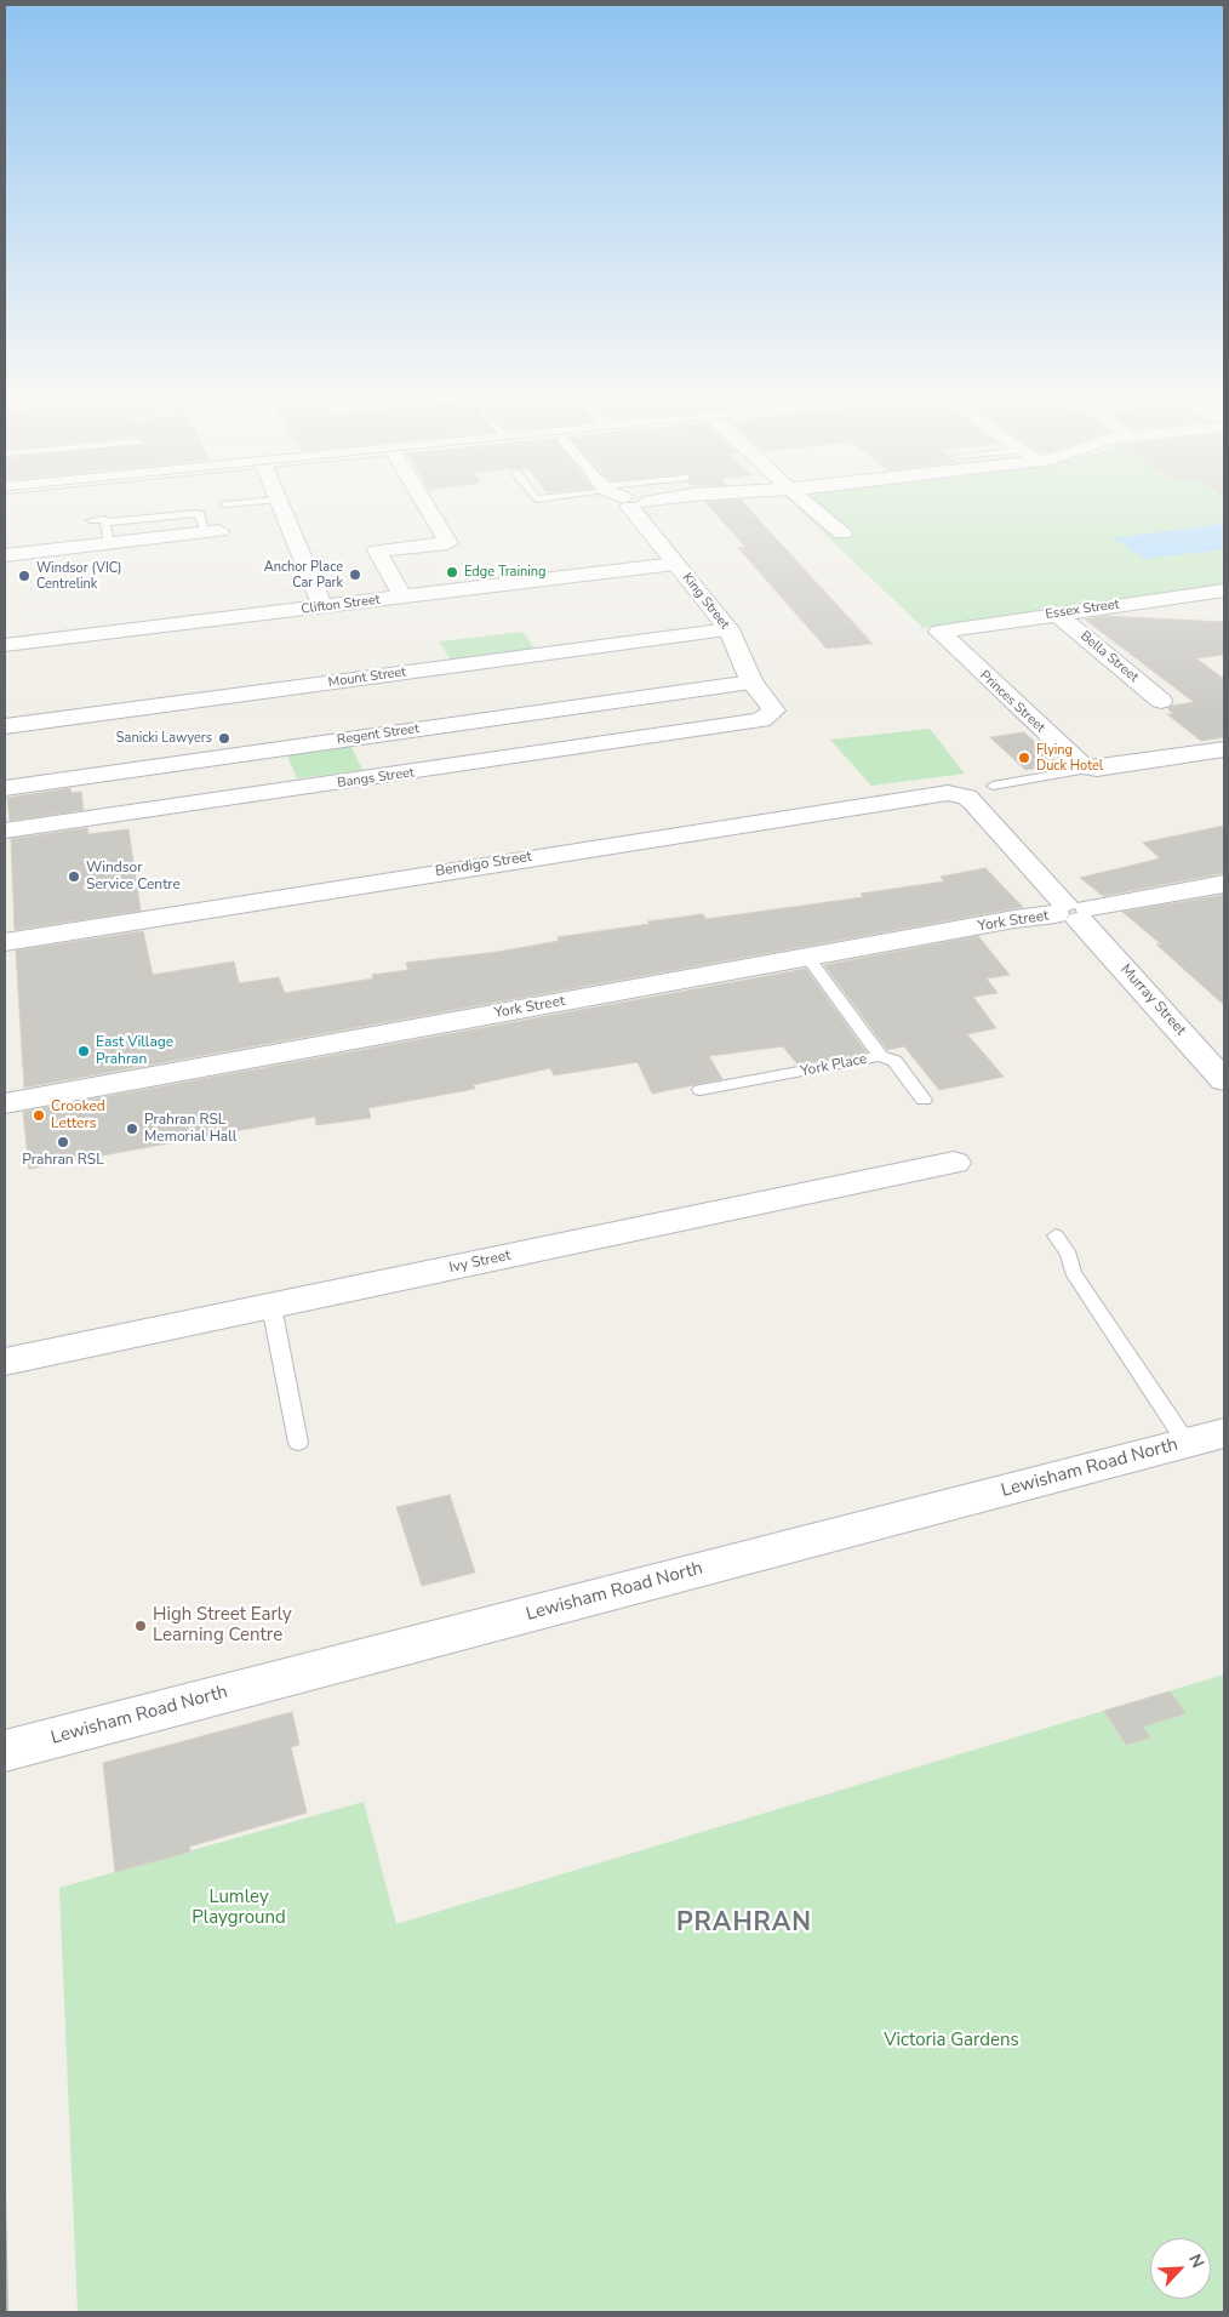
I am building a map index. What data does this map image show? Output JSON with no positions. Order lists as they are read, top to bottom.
{
  "streets": {
    "street": [
      "King Street",
      "Clifton Street",
      "Essex Street",
      "Bella Street",
      "Mount Street",
      "Princes Street",
      "Regent Street",
      "Bangs Street",
      "Bendigo Street",
      "York Street",
      "Murray Street",
      "Ivy Street",
      "Lewisham Road North"
    ],
    "lane": ["York Place"]
  },
  "crossings": [
    ["King Street", "Clifton Street"],
    ["King Street", "Mount Street"],
    ["King Street", "Regent Street"],
    ["King Street", "Bangs Street"],
    ["Essex Street", "Bella Street"],
    ["Essex Street", "Princes Street"],
    ["Bendigo Street", "Murray Street"],
    ["York Street", "Murray Street"],
    ["York Street", "York Place"]
  ],
  "districts": ["PRAHRAN"],
  "parks": ["Lumley Playground", "Victoria Gardens"],
  "places": [
    "Edge Training",
    "Anchor Place Car Park",
    "Windsor (VIC) Centrelink",
    "Sanicki Lawyers",
    "Flying Duck Hotel",
    "Windsor Service Centre",
    "East Village Prahran",
    "Crooked Letters",
    "Prahran RSL Memorial Hall",
    "Prahran RSL",
    "High Street Early Learning Centre"
  ],
  "north": "top right"
}
